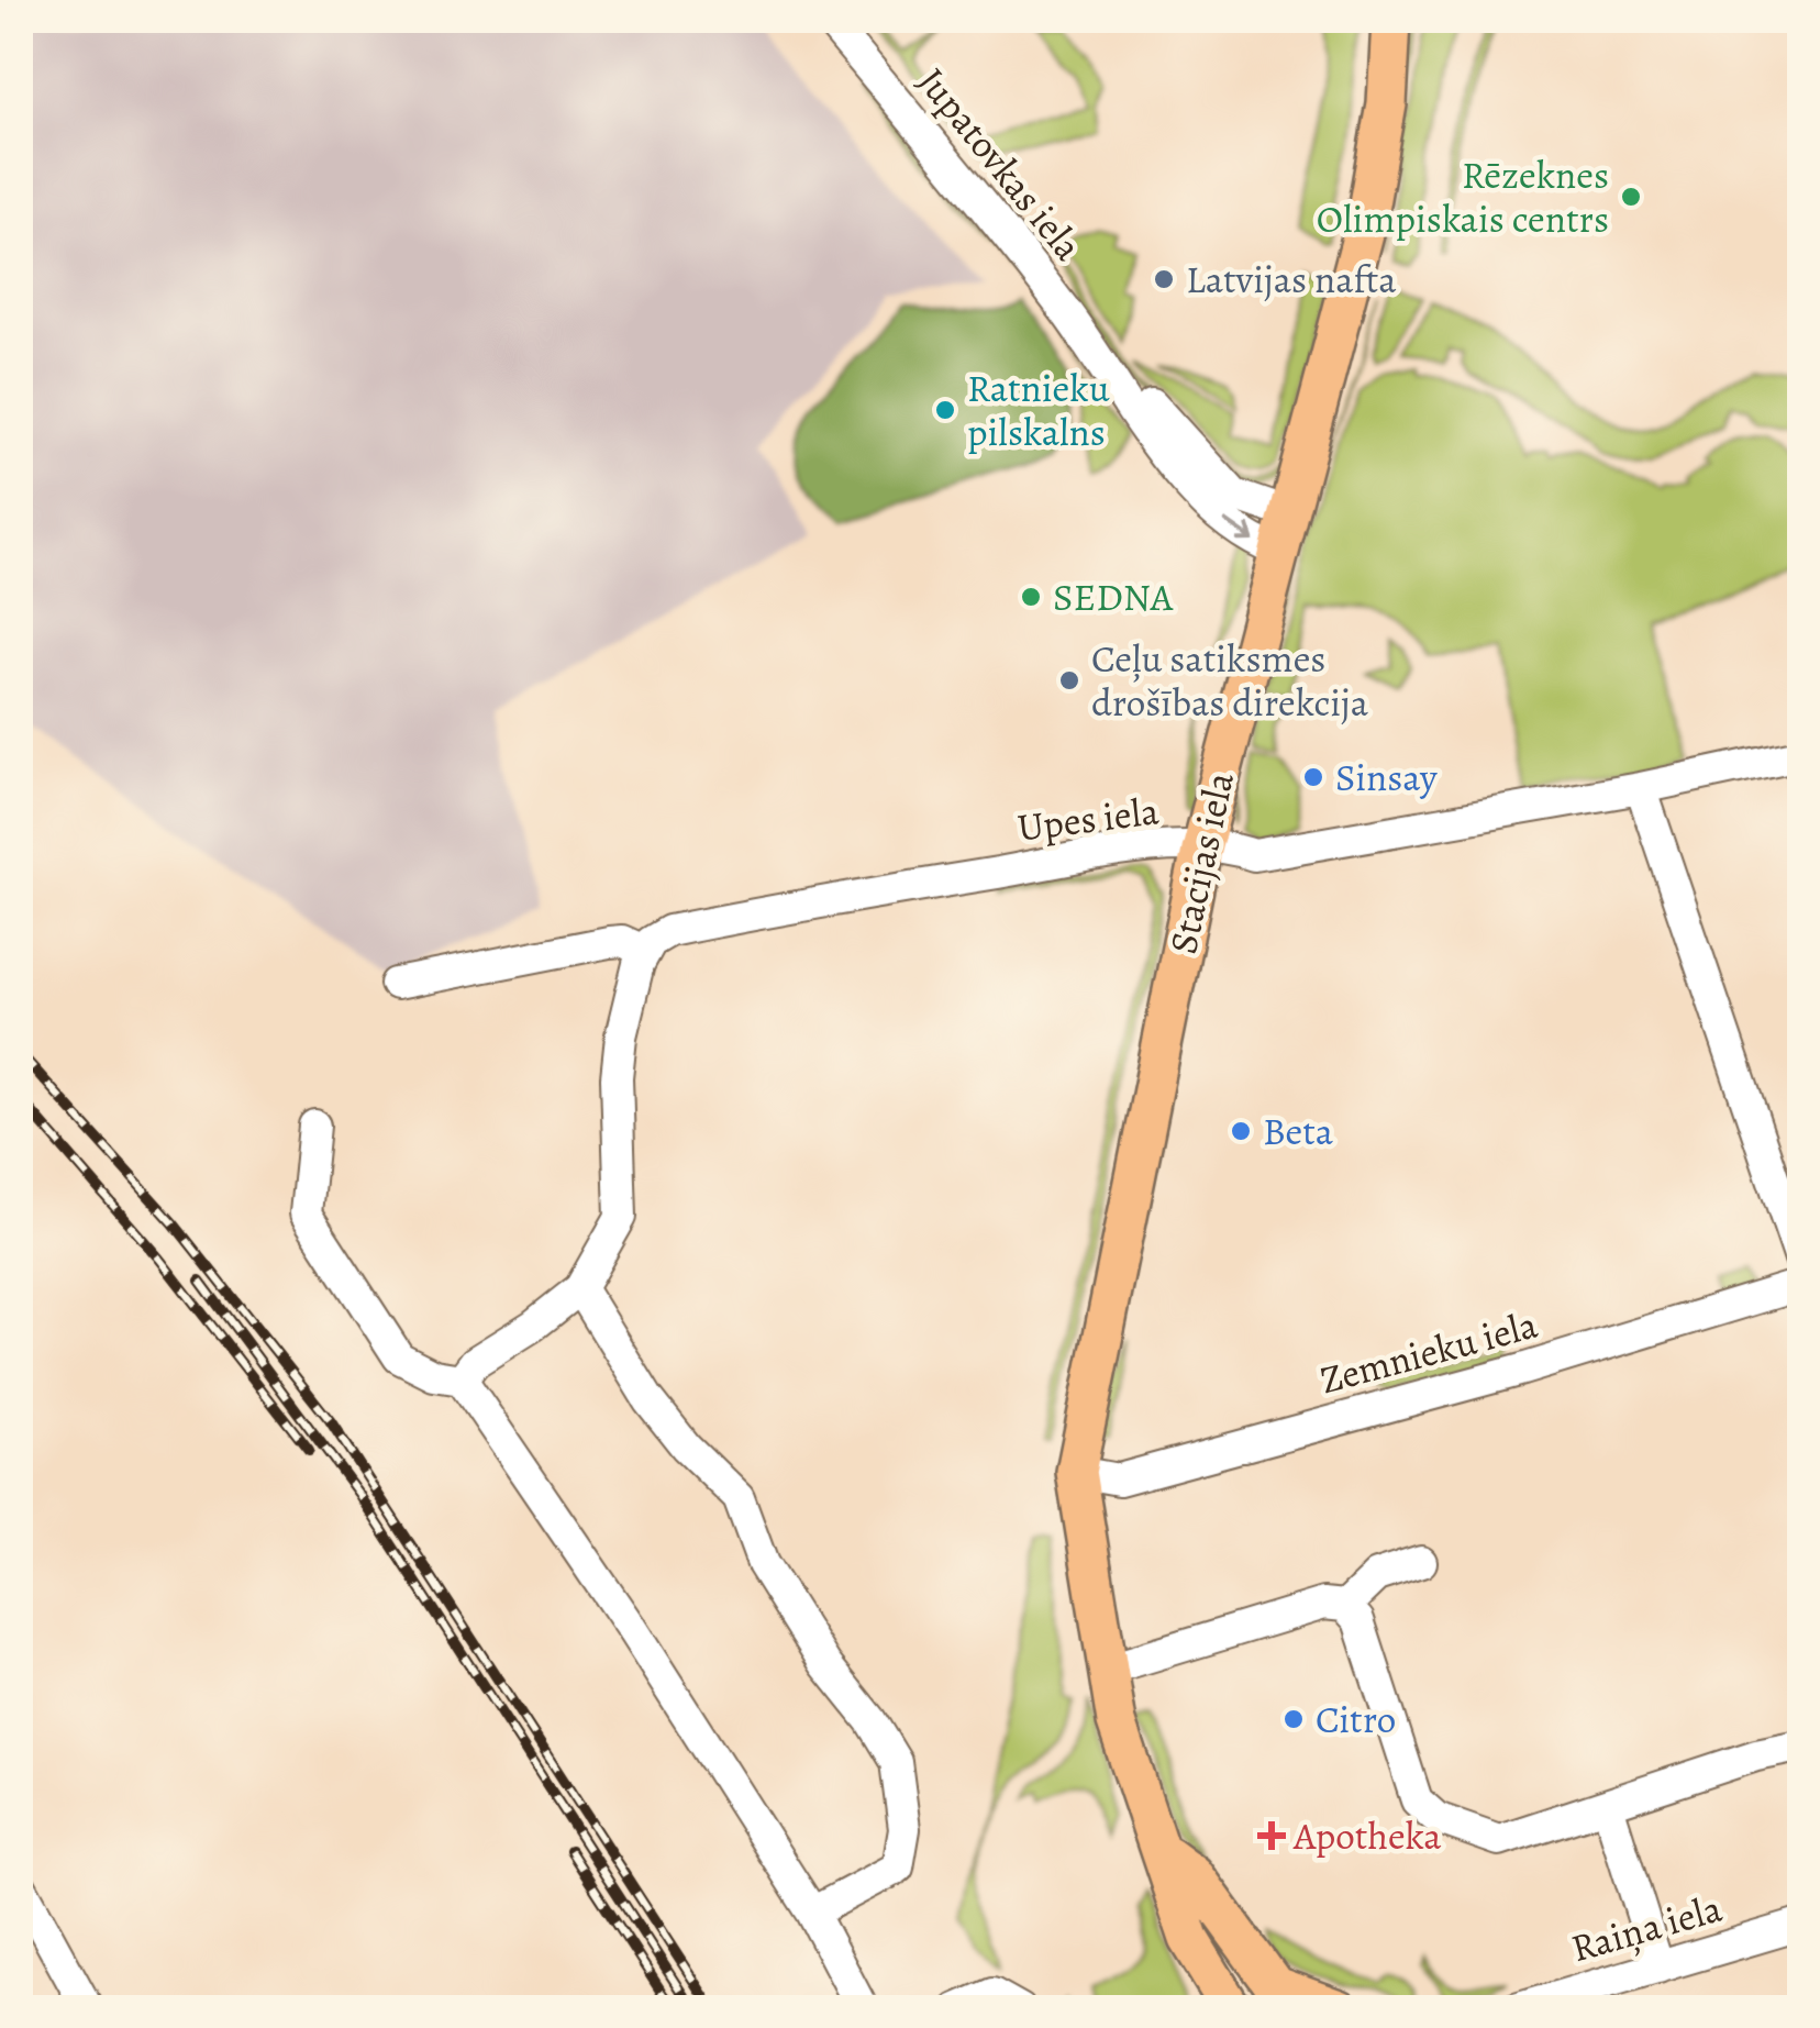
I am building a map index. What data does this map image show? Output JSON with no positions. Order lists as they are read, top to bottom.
{
  "streets": {
    "main road": ["Stacijas iela"],
    "street": [
      "Jupatovkas iela",
      "Upes iela",
      "Zemnieku iela",
      "Raiņa iela"
    ]
  },
  "crossings": [
    ["Jupatovkas iela", "Stacijas iela"],
    ["Upes iela", "Stacijas iela"],
    ["Stacijas iela", "Zemnieku iela"]
  ],
  "places": {
    "other": [
      "Rēzeknes Olimpiskais centrs",
      "Latvijas nafta",
      "Ratnieku pilskalns",
      "SEDNA",
      "Ceļu satiksmes drošības direkcija",
      "Sinsay",
      "Beta",
      "Citro"
    ],
    "health": ["Apotheka"]
  }
}
